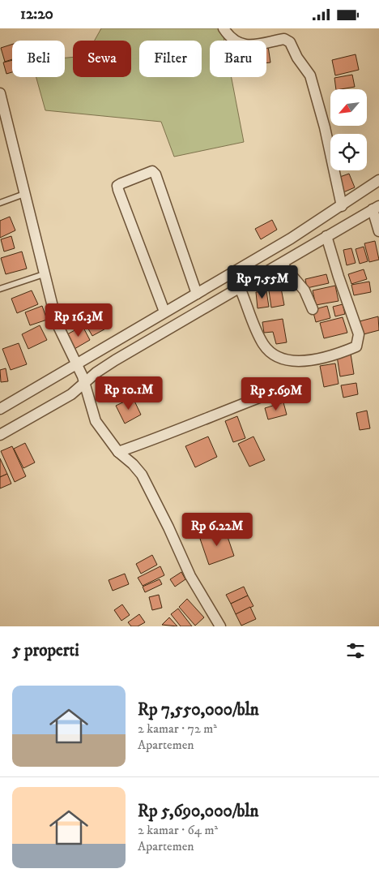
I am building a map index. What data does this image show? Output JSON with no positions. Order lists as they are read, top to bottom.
{
  "north": "bottom left",
  "page": {
    "status": "12:20",
    "chip": [
      "Beli",
      "Sewa",
      "Filter",
      "Baru"
    ],
    "price": [
      "Rp 7.55M",
      "Rp 16.3M",
      "Rp 10.1M",
      "Rp 5.69M",
      "Rp 6.22M"
    ],
    "heading": "5 properti",
    "list": [
      {
        "name": "Rp 7,550,000/bln",
        "note": "2 kamar · 72 m² · Apartemen"
      },
      {
        "name": "Rp 5,690,000/bln",
        "note": "2 kamar · 64 m² · Apartemen"
      }
    ]
  }
}
